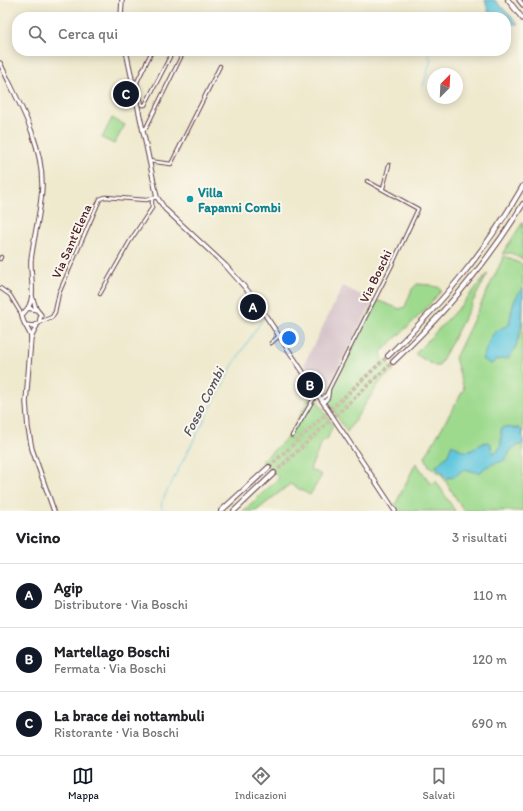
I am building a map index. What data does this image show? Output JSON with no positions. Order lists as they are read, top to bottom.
{
  "streets": {
    "street": ["Via Sant'Elena", "Via Boschi"]
  },
  "water": ["Fosso Combi"],
  "places": ["Villa Fapanni Combi"],
  "north": "top right",
  "page": {
    "search": "Cerca qui",
    "pins": ["C", "A", "B"],
    "heading": ["Vicino", "3 risultati"],
    "list": [
      {
        "mark": "A",
        "name": "Agip",
        "note": "Distributore · Via Boschi",
        "value": "110 m"
      },
      {
        "mark": "B",
        "name": "Martellago Boschi",
        "note": "Fermata · Via Boschi",
        "value": "120 m"
      },
      {
        "mark": "C",
        "name": "La brace dei nottambuli",
        "note": "Ristorante · Via Boschi",
        "value": "690 m"
      }
    ],
    "nav": ["Mappa", "Indicazioni", "Salvati"]
  }
}
